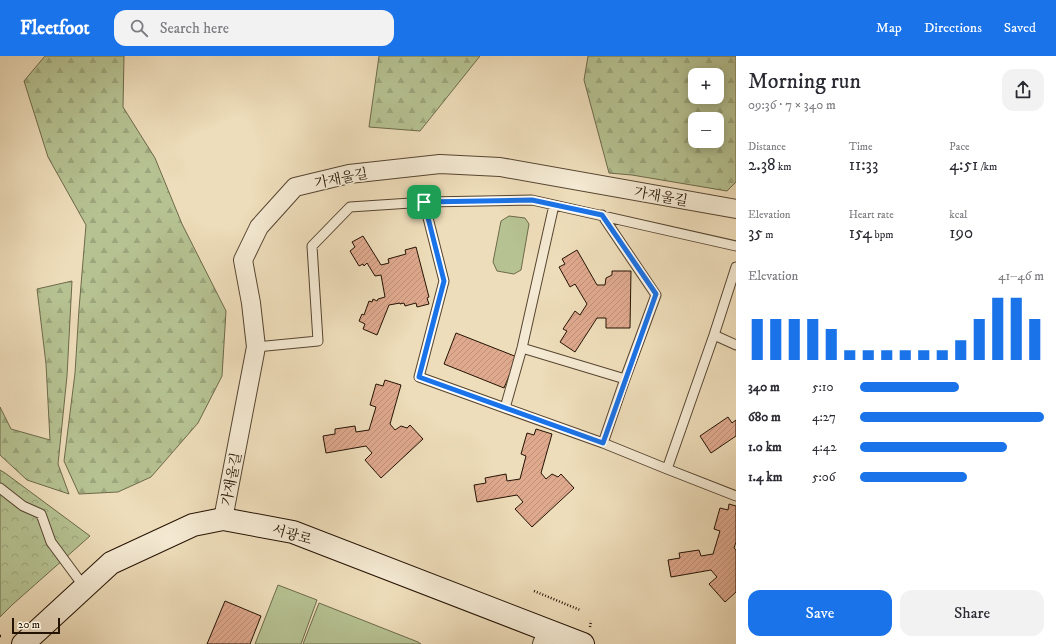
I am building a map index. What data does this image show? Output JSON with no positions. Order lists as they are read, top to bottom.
{
  "streets": {
    "street": ["가재울길", "서광로"]
  },
  "crossings": [
    ["가재울길", "서광로"]
  ],
  "scale_bar": "20 m",
  "page": {
    "header": "Fleetfoot",
    "search": "Search here",
    "nav": ["Map", "Directions", "Saved"],
    "heading": ["Morning run", "09:36 · 7 × 340 m"],
    "map_buttons": ["+", "−"],
    "stats": [
      ["Distance", "2.38 km"],
      ["Time", "11:33"],
      ["Pace", "4:51 /km"],
      ["Elevation", "35 m"],
      ["Heart rate", "154 bpm"],
      ["kcal", "190"]
    ],
    "chart": ["Elevation", "41–46 m"],
    "list": [
      {
        "name": "340 m",
        "note": "5:10"
      },
      {
        "name": "680 m",
        "note": "4:27"
      },
      {
        "name": "1.0 km",
        "note": "4:42"
      },
      {
        "name": "1.4 km",
        "note": "5:06"
      }
    ],
    "buttons": ["Save", "Share"],
    "scale": "20 m"
  }
}
